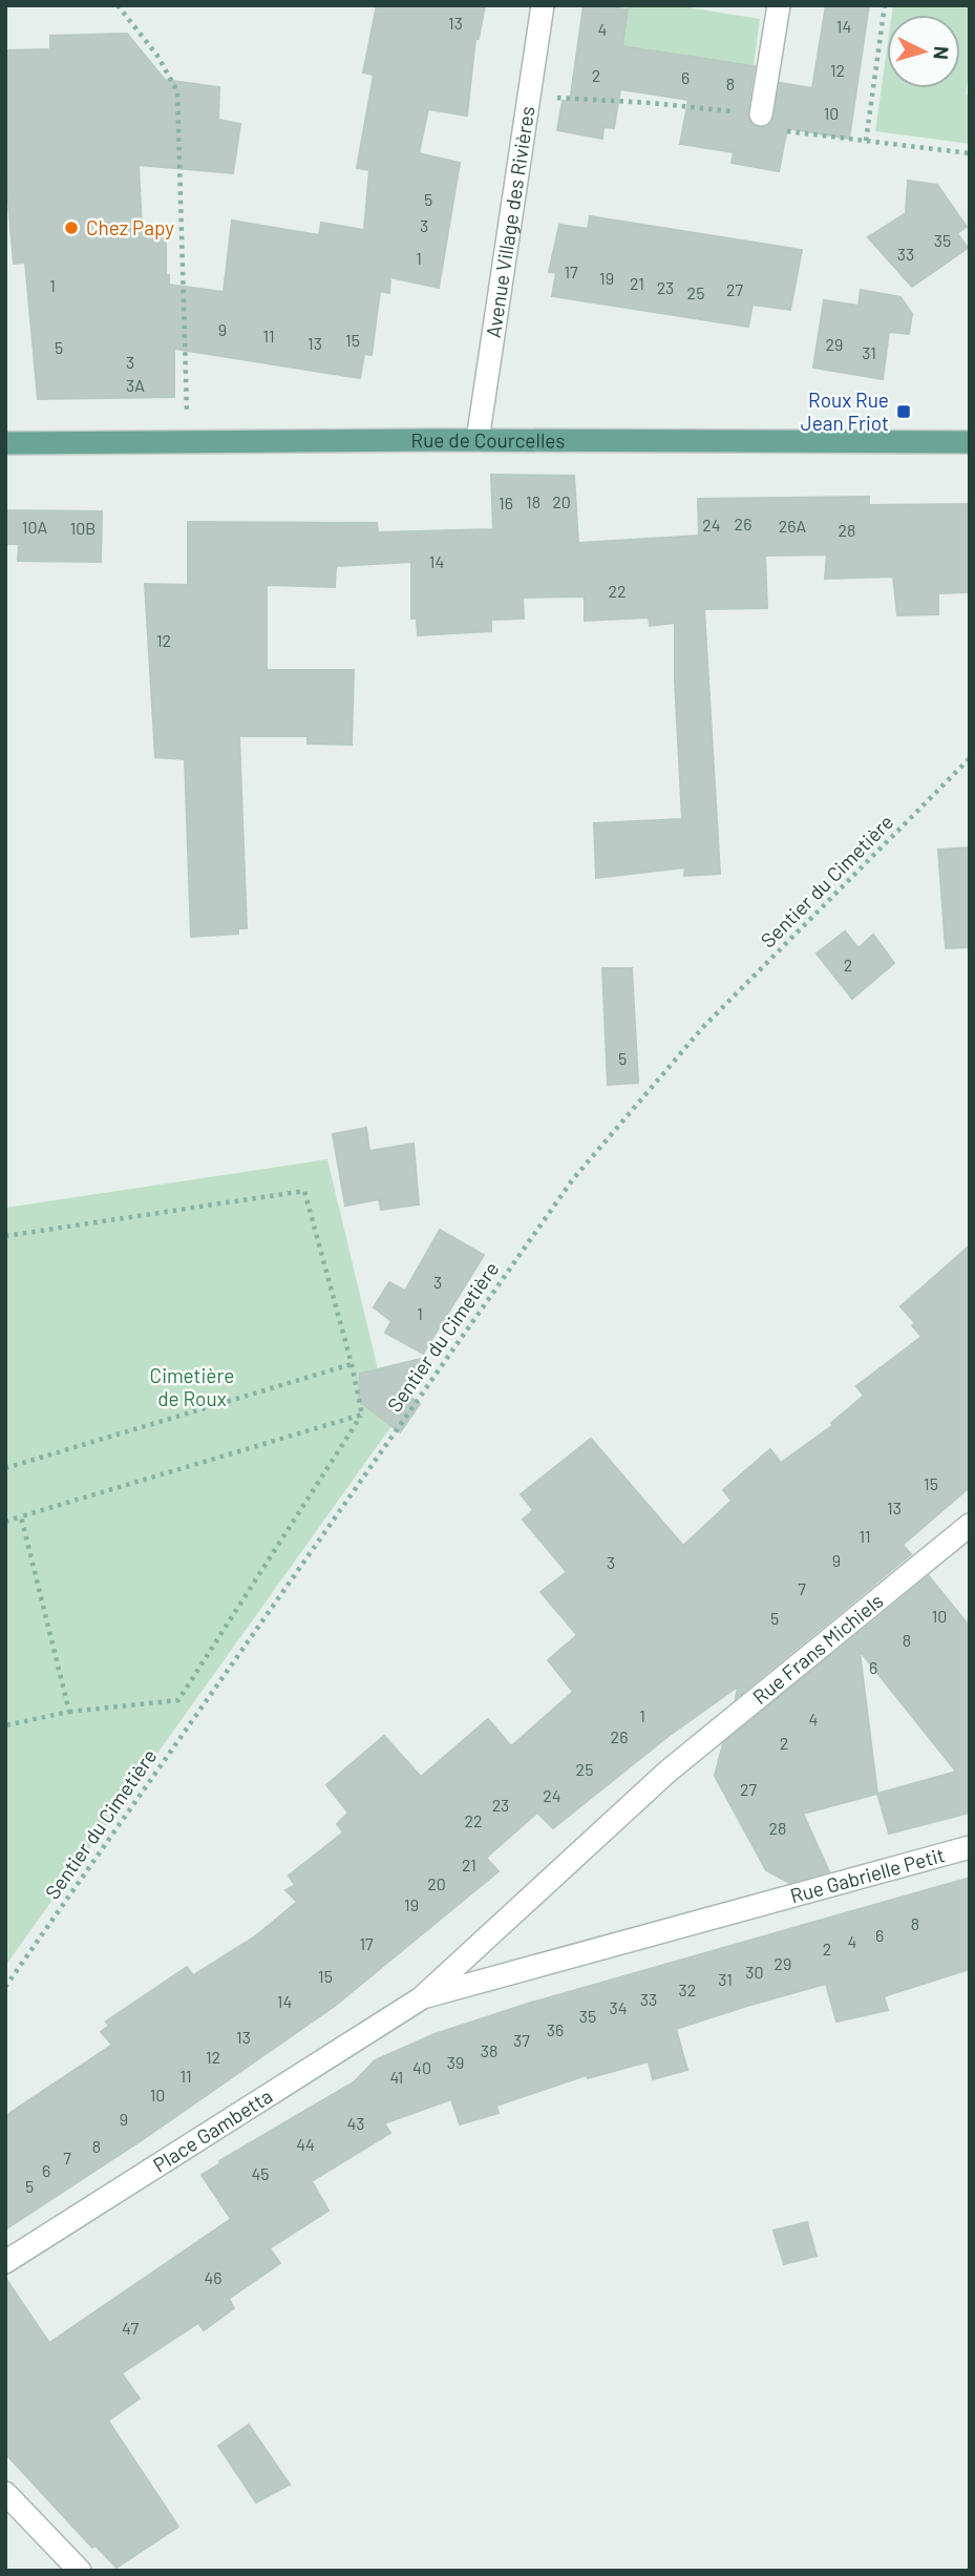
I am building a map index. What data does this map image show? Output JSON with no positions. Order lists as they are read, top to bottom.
{
  "streets": {
    "main road": ["Rue de Courcelles"],
    "street": [
      "Avenue Village des Rivières",
      "Rue Frans Michiels",
      "Rue Gabrielle Petit",
      "Place Gambetta"
    ],
    "path": ["Sentier du Cimetière"]
  },
  "crossings": [
    ["Avenue Village des Rivières", "Rue de Courcelles"],
    ["Rue Frans Michiels", "Place Gambetta"],
    ["Rue Gabrielle Petit", "Place Gambetta"]
  ],
  "parks": ["Cimetière de Roux"],
  "places": {
    "other": ["Chez Papy"],
    "transit": ["Roux Rue Jean Friot"]
  },
  "house_numbers": [
    "13",
    "14",
    "4",
    "12",
    "2",
    "6",
    "8",
    "10",
    "5",
    "3",
    "35",
    "33",
    "1",
    "17",
    "19",
    "21",
    "1",
    "23",
    "27",
    "25",
    "9",
    "11",
    "15",
    "13",
    "29",
    "5",
    "31",
    "3",
    "3A",
    "18",
    "20",
    "16",
    "26",
    "24",
    "26A",
    "10A",
    "10B",
    "28",
    "14",
    "22",
    "12",
    "2",
    "5",
    "3",
    "1",
    "15",
    "13",
    "11",
    "9",
    "3",
    "7",
    "10",
    "5",
    "8",
    "6",
    "1",
    "4",
    "26",
    "2",
    "25",
    "27",
    "24",
    "23",
    "22",
    "28",
    "21",
    "20",
    "19",
    "8",
    "6",
    "4",
    "17",
    "2",
    "29",
    "30",
    "15",
    "31",
    "32",
    "33",
    "14",
    "34",
    "35",
    "36",
    "13",
    "37",
    "38",
    "12",
    "39",
    "40",
    "11",
    "41",
    "10",
    "9",
    "43",
    "44",
    "8",
    "7",
    "6",
    "45",
    "5",
    "46",
    "47"
  ],
  "north": "right"
}
